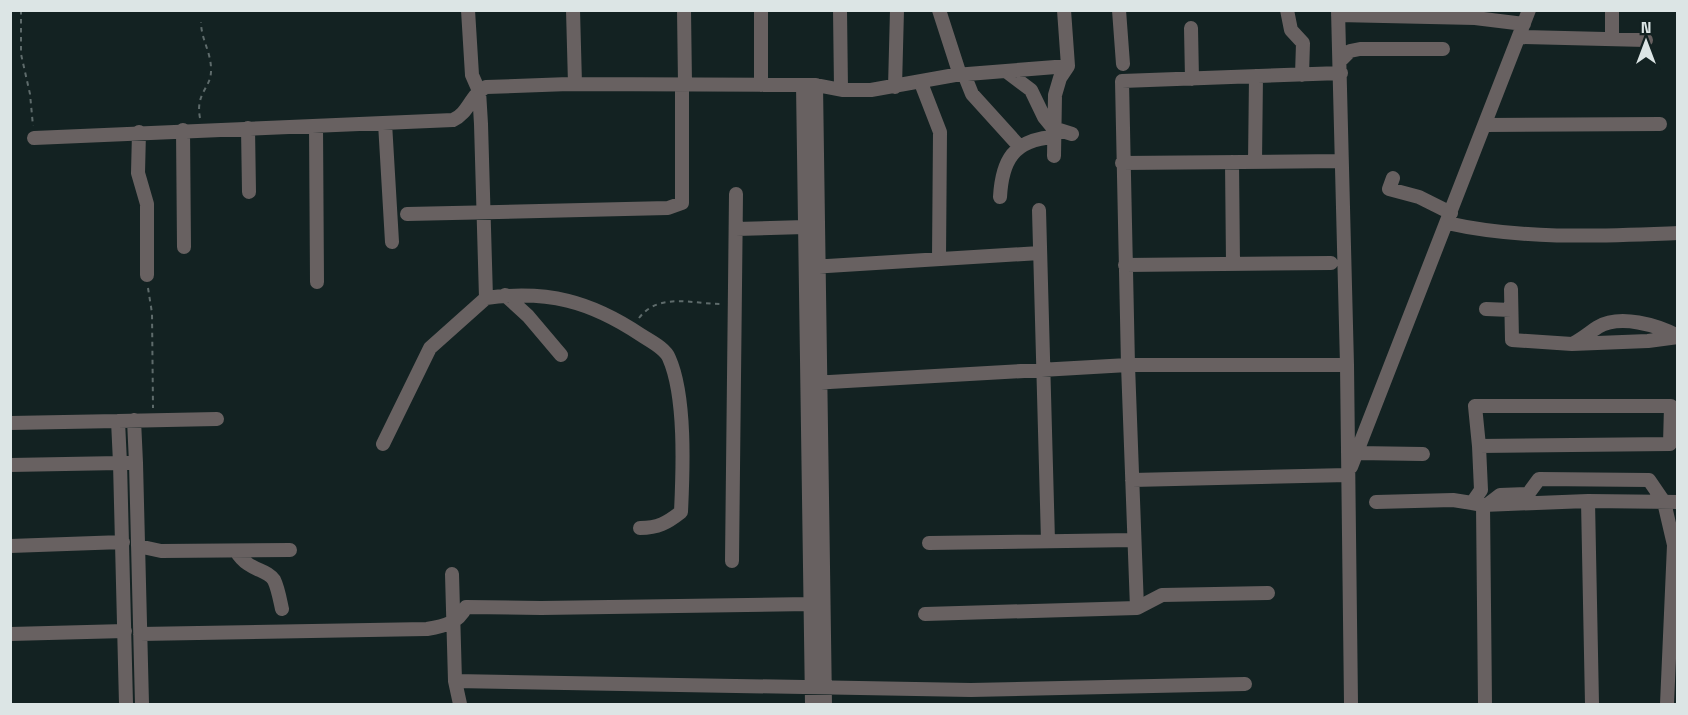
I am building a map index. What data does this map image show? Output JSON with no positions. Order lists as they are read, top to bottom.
{
  "north": "top"
}
